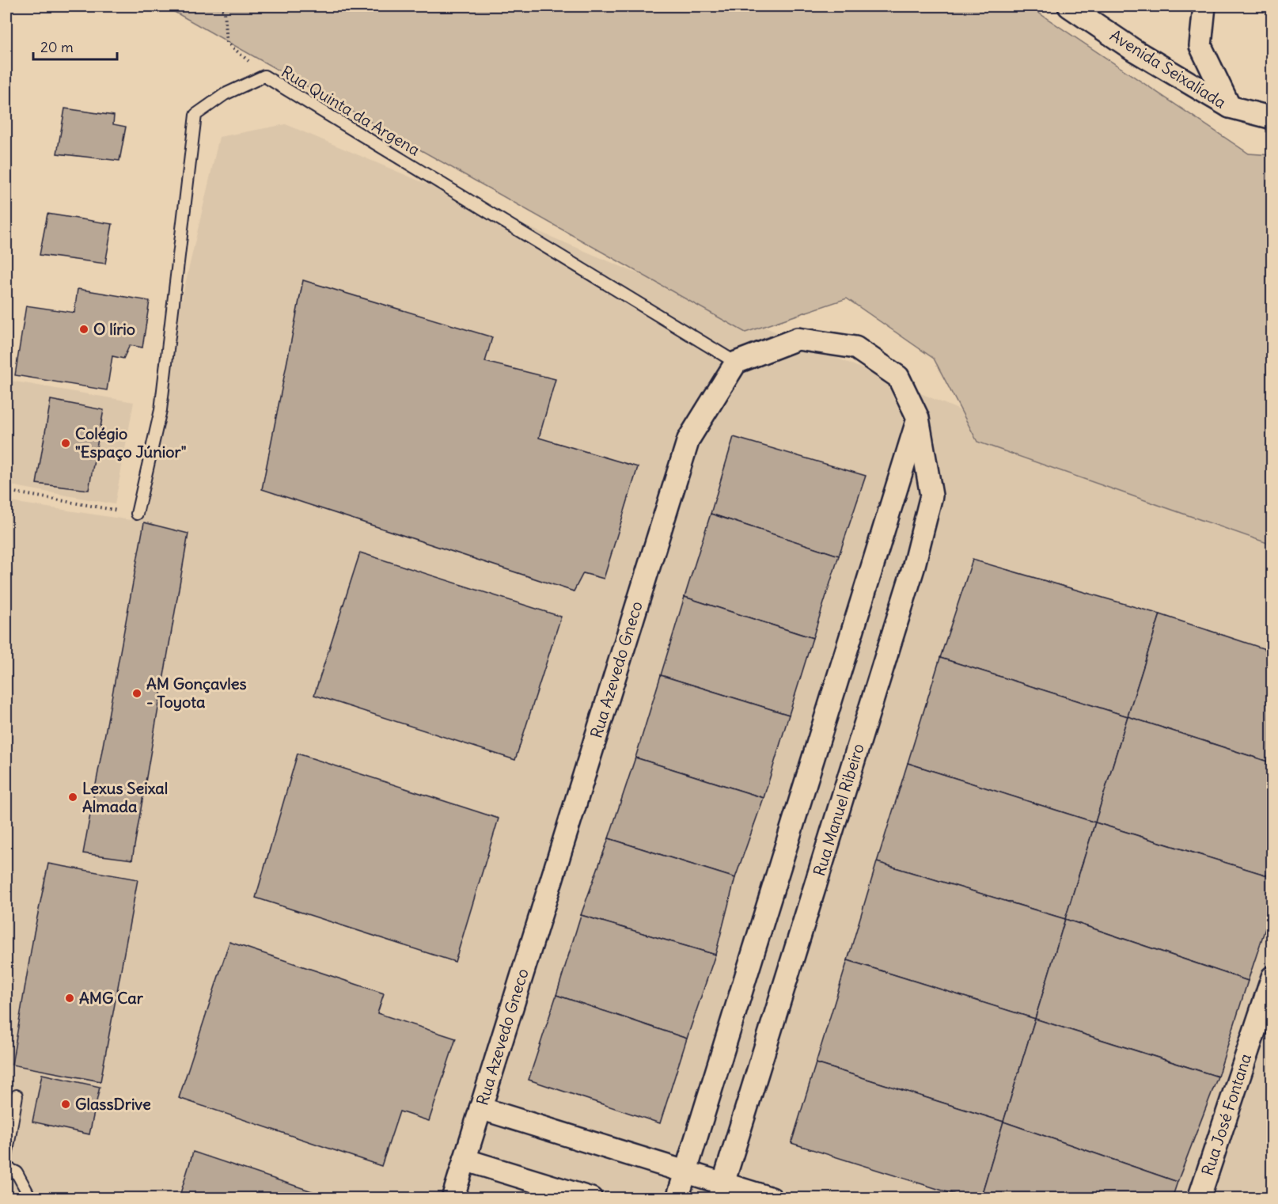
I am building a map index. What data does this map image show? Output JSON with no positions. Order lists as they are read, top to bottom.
{
  "streets": {
    "street": [
      "Avenida Seixalíada",
      "Rua Azevedo Gneco",
      "Rua Manuel Ribeiro",
      "Rua José Fontana"
    ],
    "lane": ["Rua Quinta da Argena"]
  },
  "crossings": [
    ["Rua Quinta da Argena", "Rua Azevedo Gneco"]
  ],
  "places": [
    "O lírio",
    "Colégio \"Espaço Júnior\"",
    "AM Gonçavles - Toyota",
    "Lexus Seixal Almada",
    "AMG Car",
    "GlassDrive"
  ],
  "scale_bar": "20 m"
}
